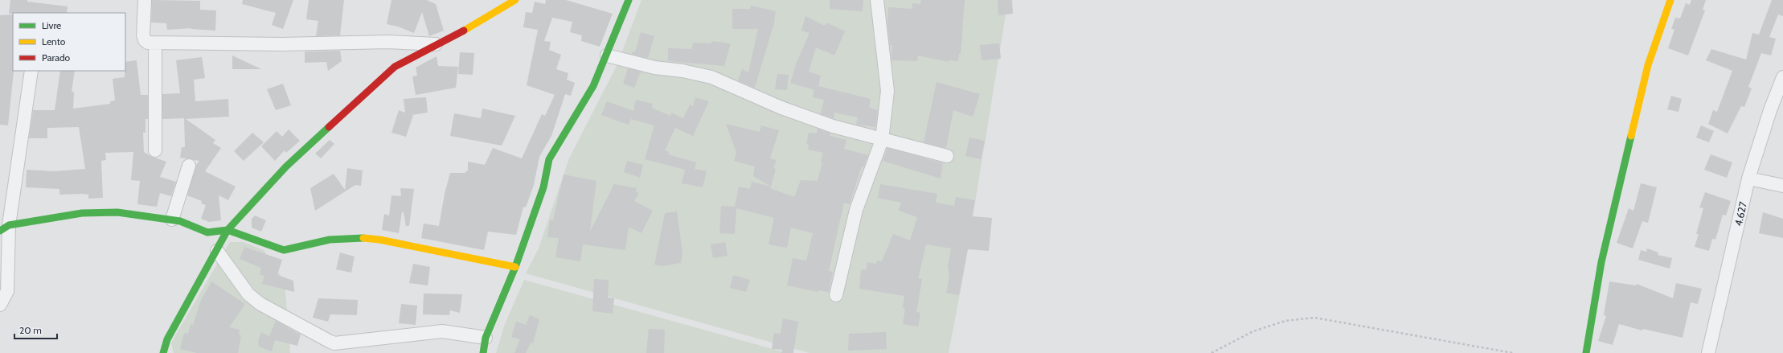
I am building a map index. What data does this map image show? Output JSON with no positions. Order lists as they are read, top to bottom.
{
  "streets": {
    "street": ["4.627"]
  },
  "legend": ["Livre", "Lento", "Parado"],
  "scale_bar": "20 m"
}
